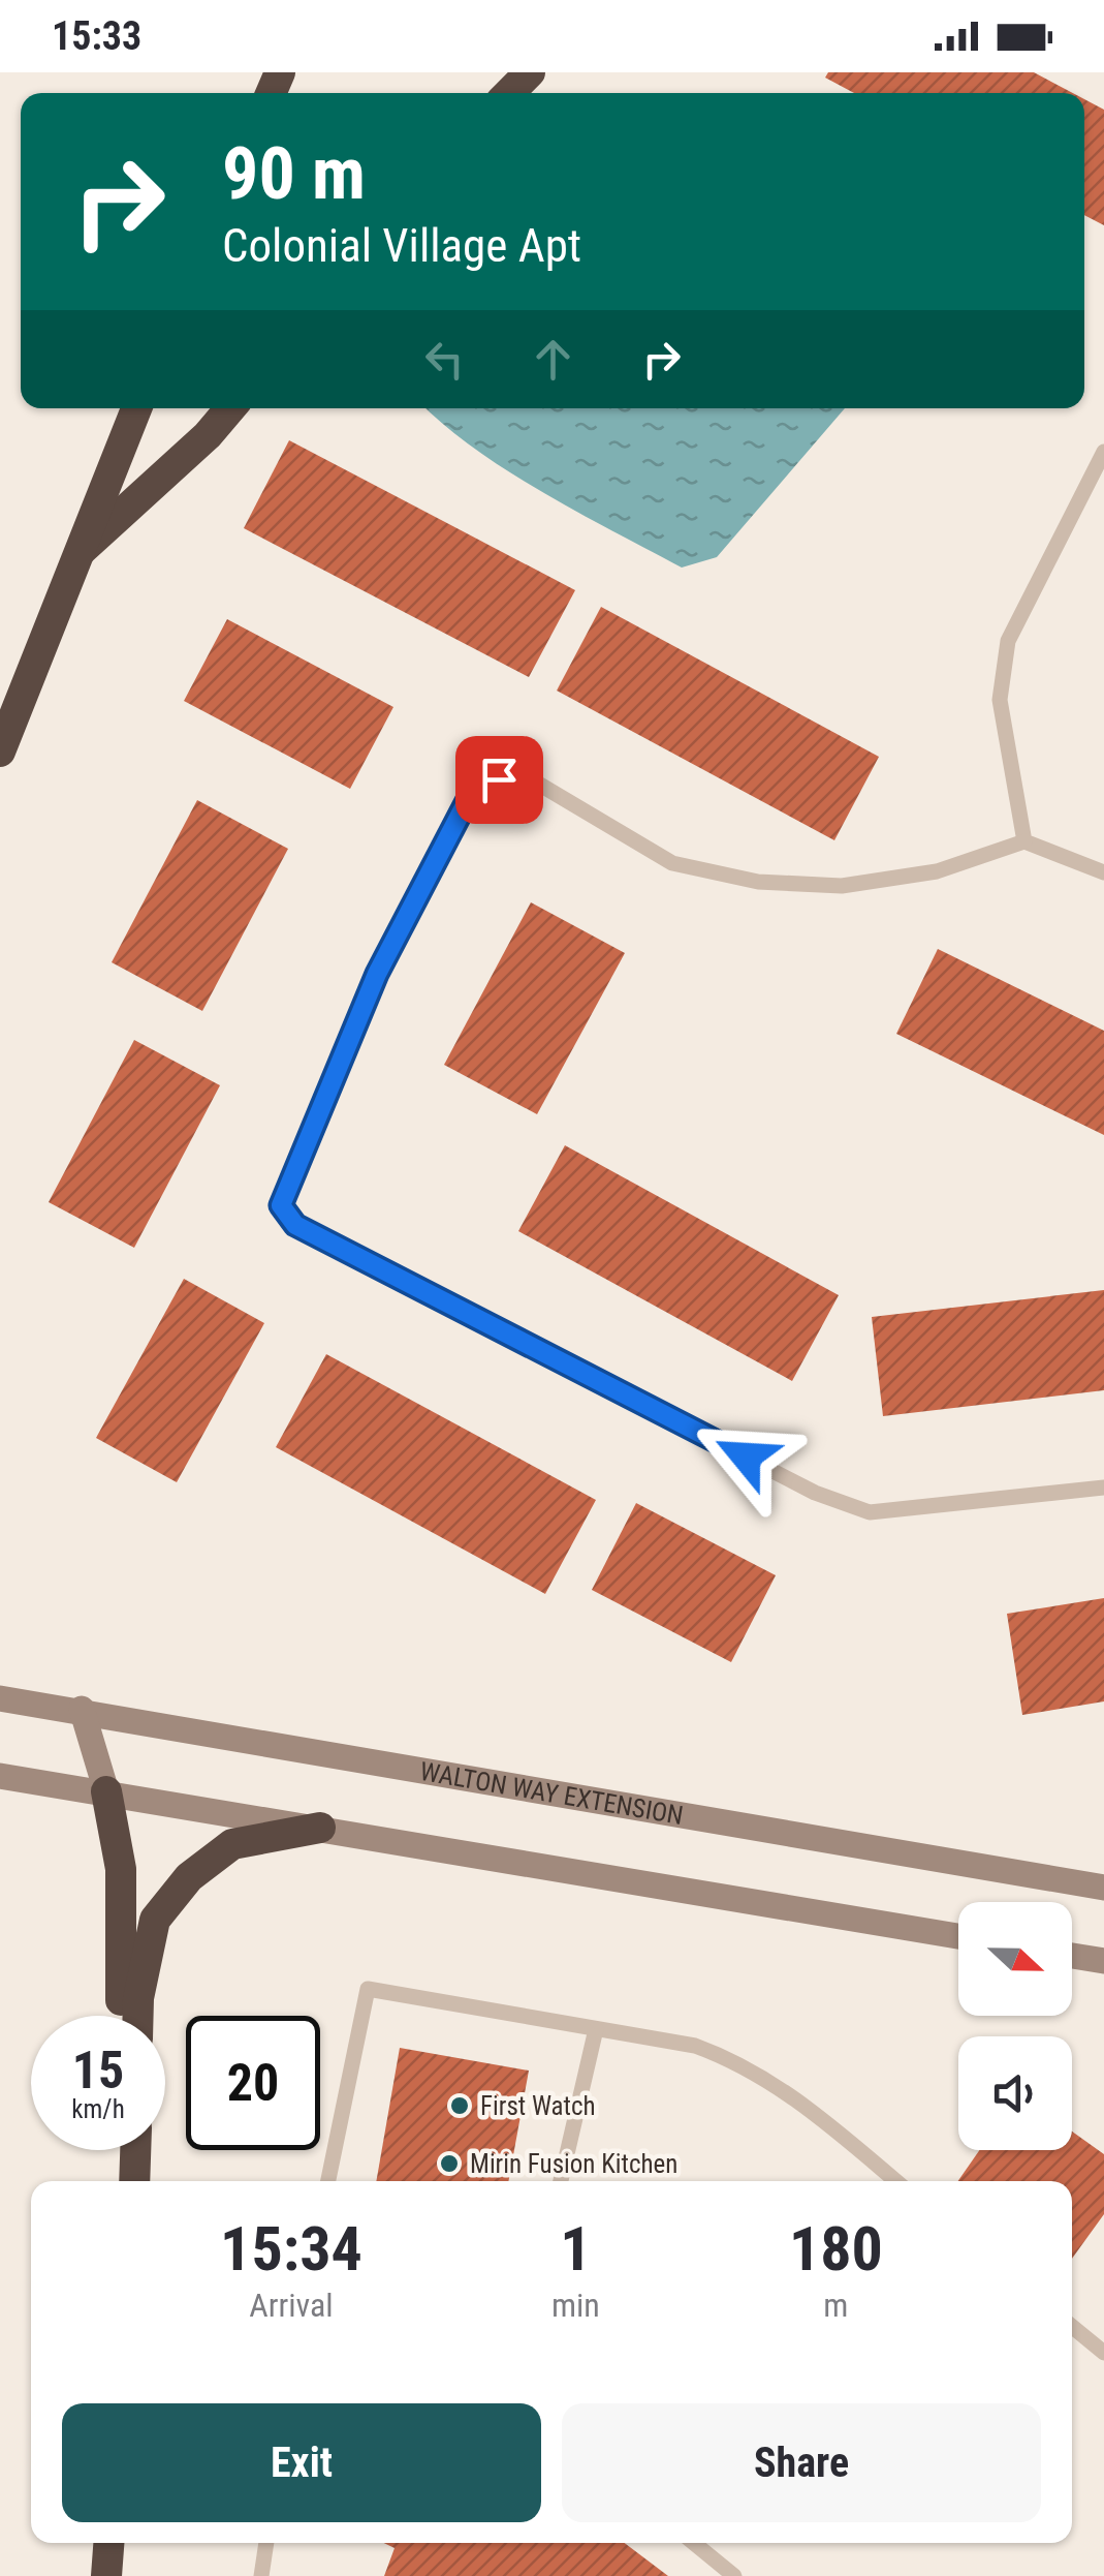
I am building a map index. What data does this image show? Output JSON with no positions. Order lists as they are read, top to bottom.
{
  "streets": {
    "main road": ["WALTON WAY EXTENSION"]
  },
  "places": ["First Watch", "Mirin Fusion Kitchen"],
  "north": "right",
  "page": {
    "status": "15:33",
    "turn": ["90 m", "Colonial Village Apt"],
    "speed": "15 km/h",
    "limit": "20",
    "eta": [
      "15:34",
      "Arrival",
      "1",
      "min",
      "180",
      "m"
    ],
    "buttons": ["Exit", "Share"]
  }
}
